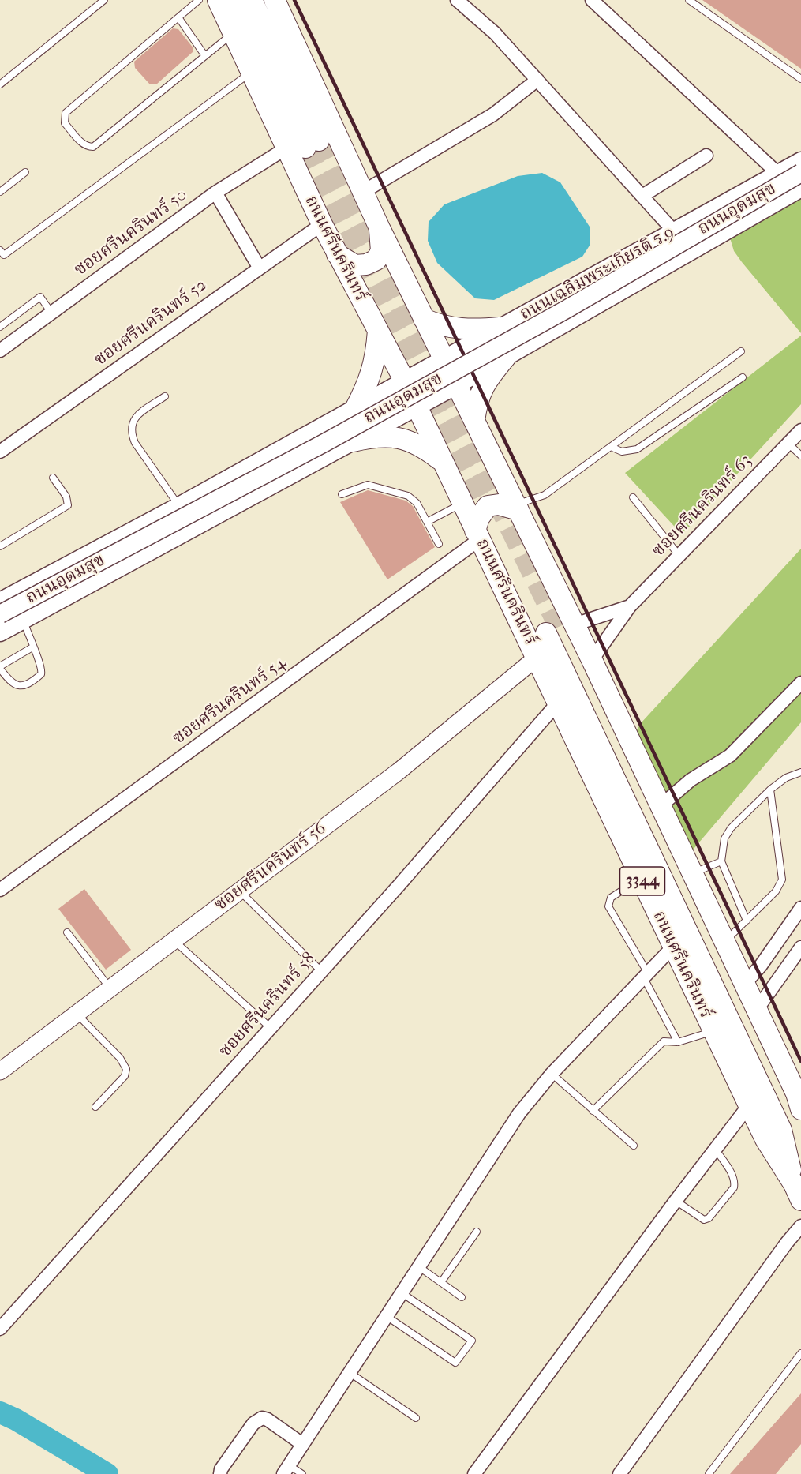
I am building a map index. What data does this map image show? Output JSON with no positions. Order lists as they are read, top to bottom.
{
  "streets": {
    "main road": [
      "ถนนอุดมสุข",
      "ถนนศรีนครินทร์",
      "ถนนเฉลิมพระเกียรติ ร.9",
      "3344"
    ],
    "street": [
      "ซอยศรีนครินทร์ 50",
      "ซอยศรีนครินทร์ 52",
      "ซอยศรีนครินทร์ 63",
      "ซอยศรีนครินทร์ 54",
      "ซอยศรีนครินทร์ 56",
      "ซอยศรีนครินทร์ 58"
    ]
  },
  "crossings": [
    ["ถนนอุดมสุข", "ถนนศรีนครินทร์"],
    ["ถนนอุดมสุข", "ถนนเฉลิมพระเกียรติ ร.9"],
    ["ซอยศรีนครินทร์ 50", "ถนนศรีนครินทร์"],
    ["ถนนศรีนครินทร์", "ถนนเฉลิมพระเกียรติ ร.9"],
    ["ถนนศรีนครินทร์", "ซอยศรีนครินทร์ 52"],
    ["ถนนศรีนครินทร์", "ซอยศรีนครินทร์ 63"],
    ["ถนนศรีนครินทร์", "ซอยศรีนครินทร์ 54"],
    ["ถนนศรีนครินทร์", "ซอยศรีนครินทร์ 56"],
    ["ถนนศรีนครินทร์", "ซอยศรีนครินทร์ 58"]
  ]
}
